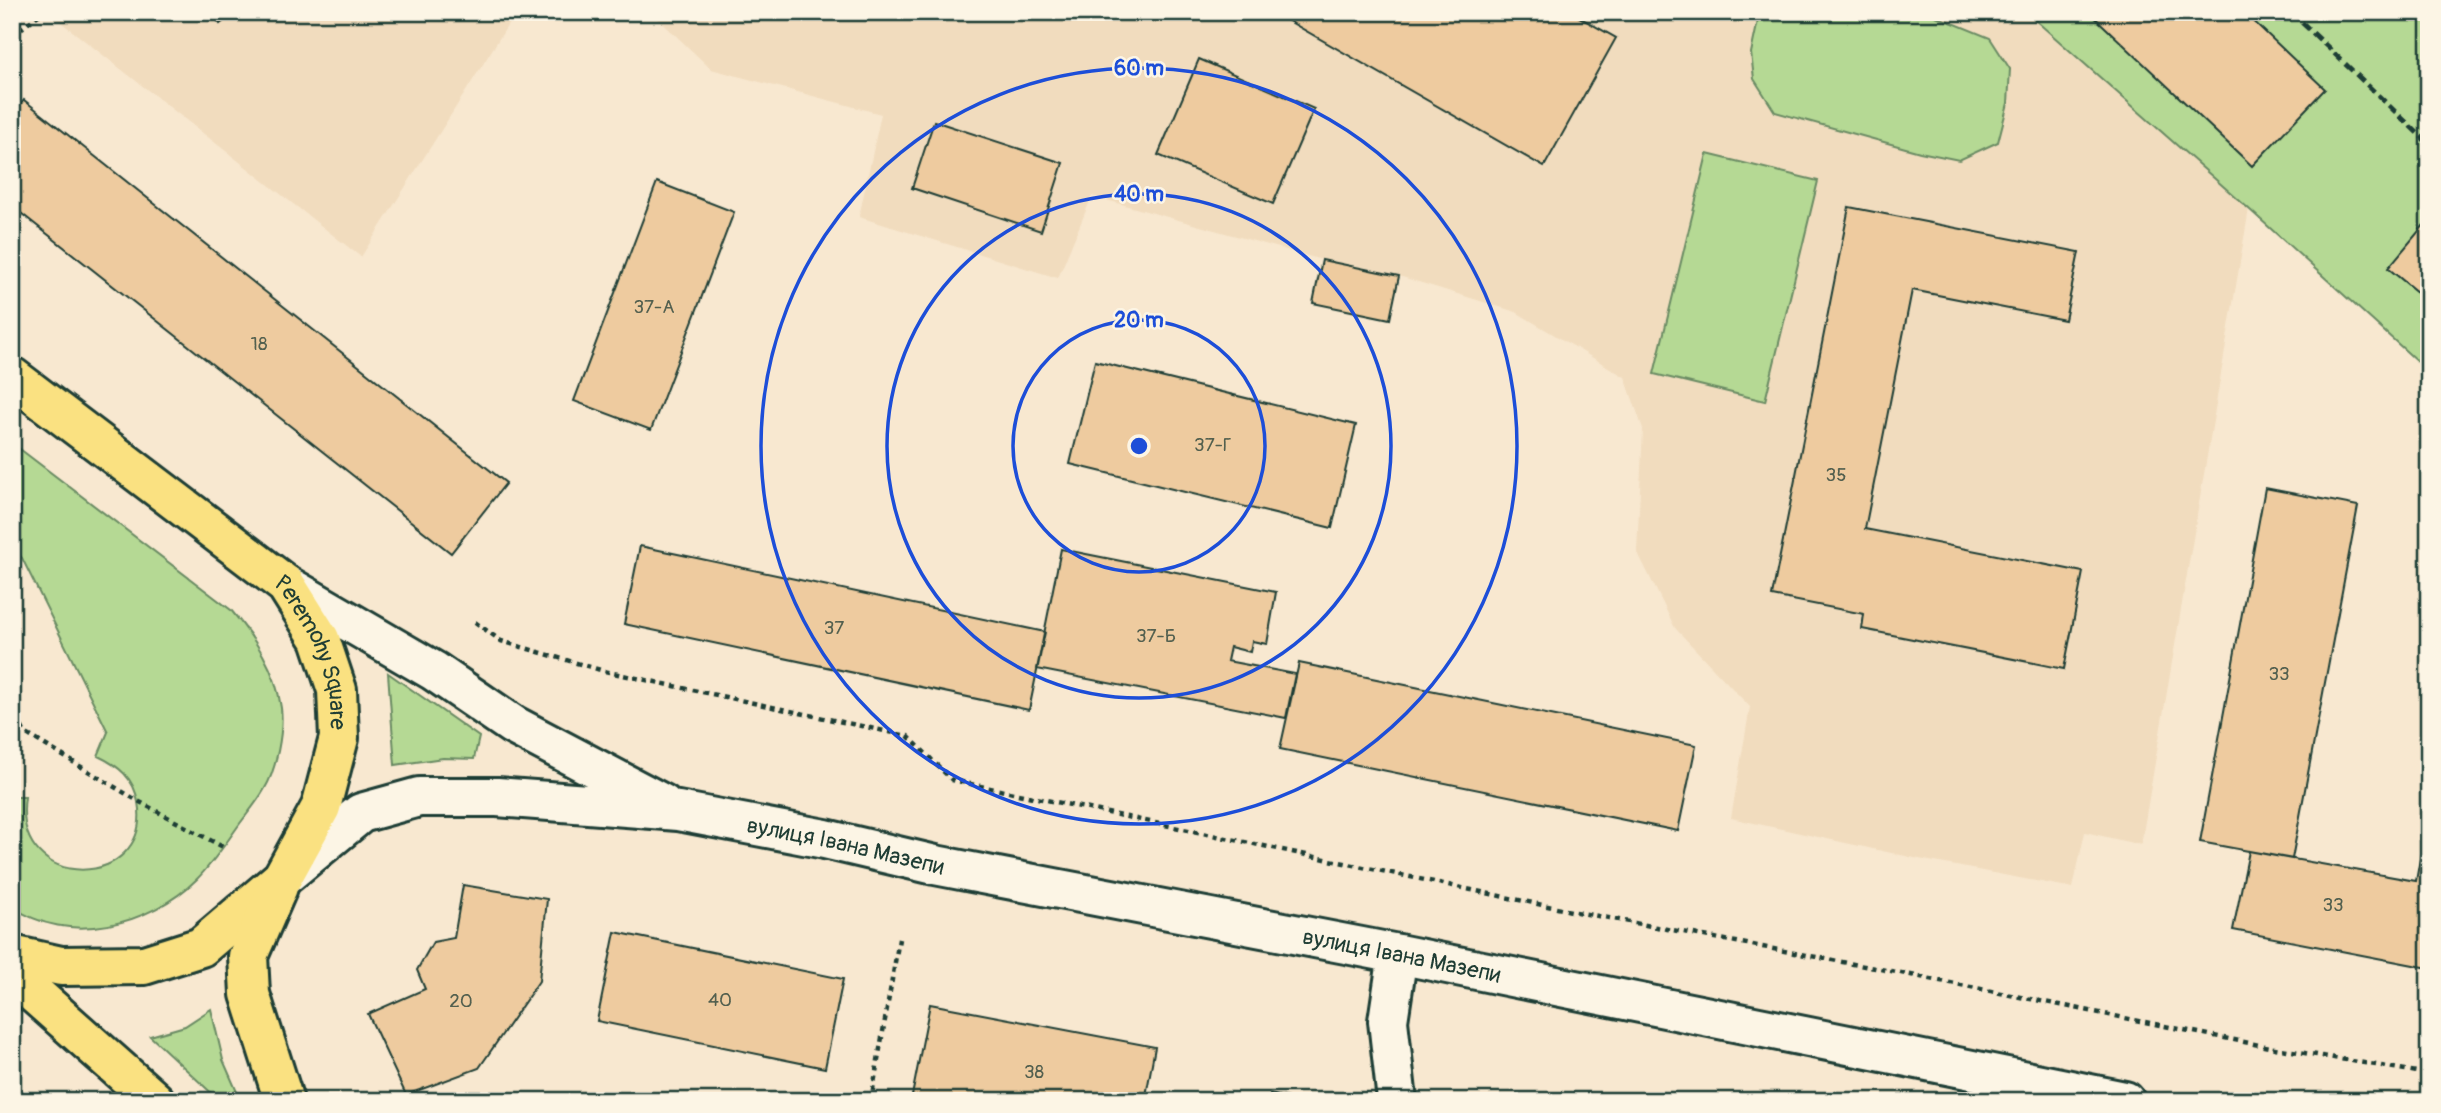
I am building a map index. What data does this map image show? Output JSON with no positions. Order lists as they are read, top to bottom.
{
  "streets": {
    "main road": ["Peremohy Square", "вулиця Івана Мазепи"]
  },
  "crossings": [
    ["Peremohy Square", "вулиця Івана Мазепи"]
  ],
  "house_numbers": [
    "37-А",
    "18",
    "37-Г",
    "35",
    "37",
    "37-Б",
    "33",
    "33",
    "40",
    "20",
    "38"
  ],
  "rings": ["60 m", "40 m", "20 m"]
}
